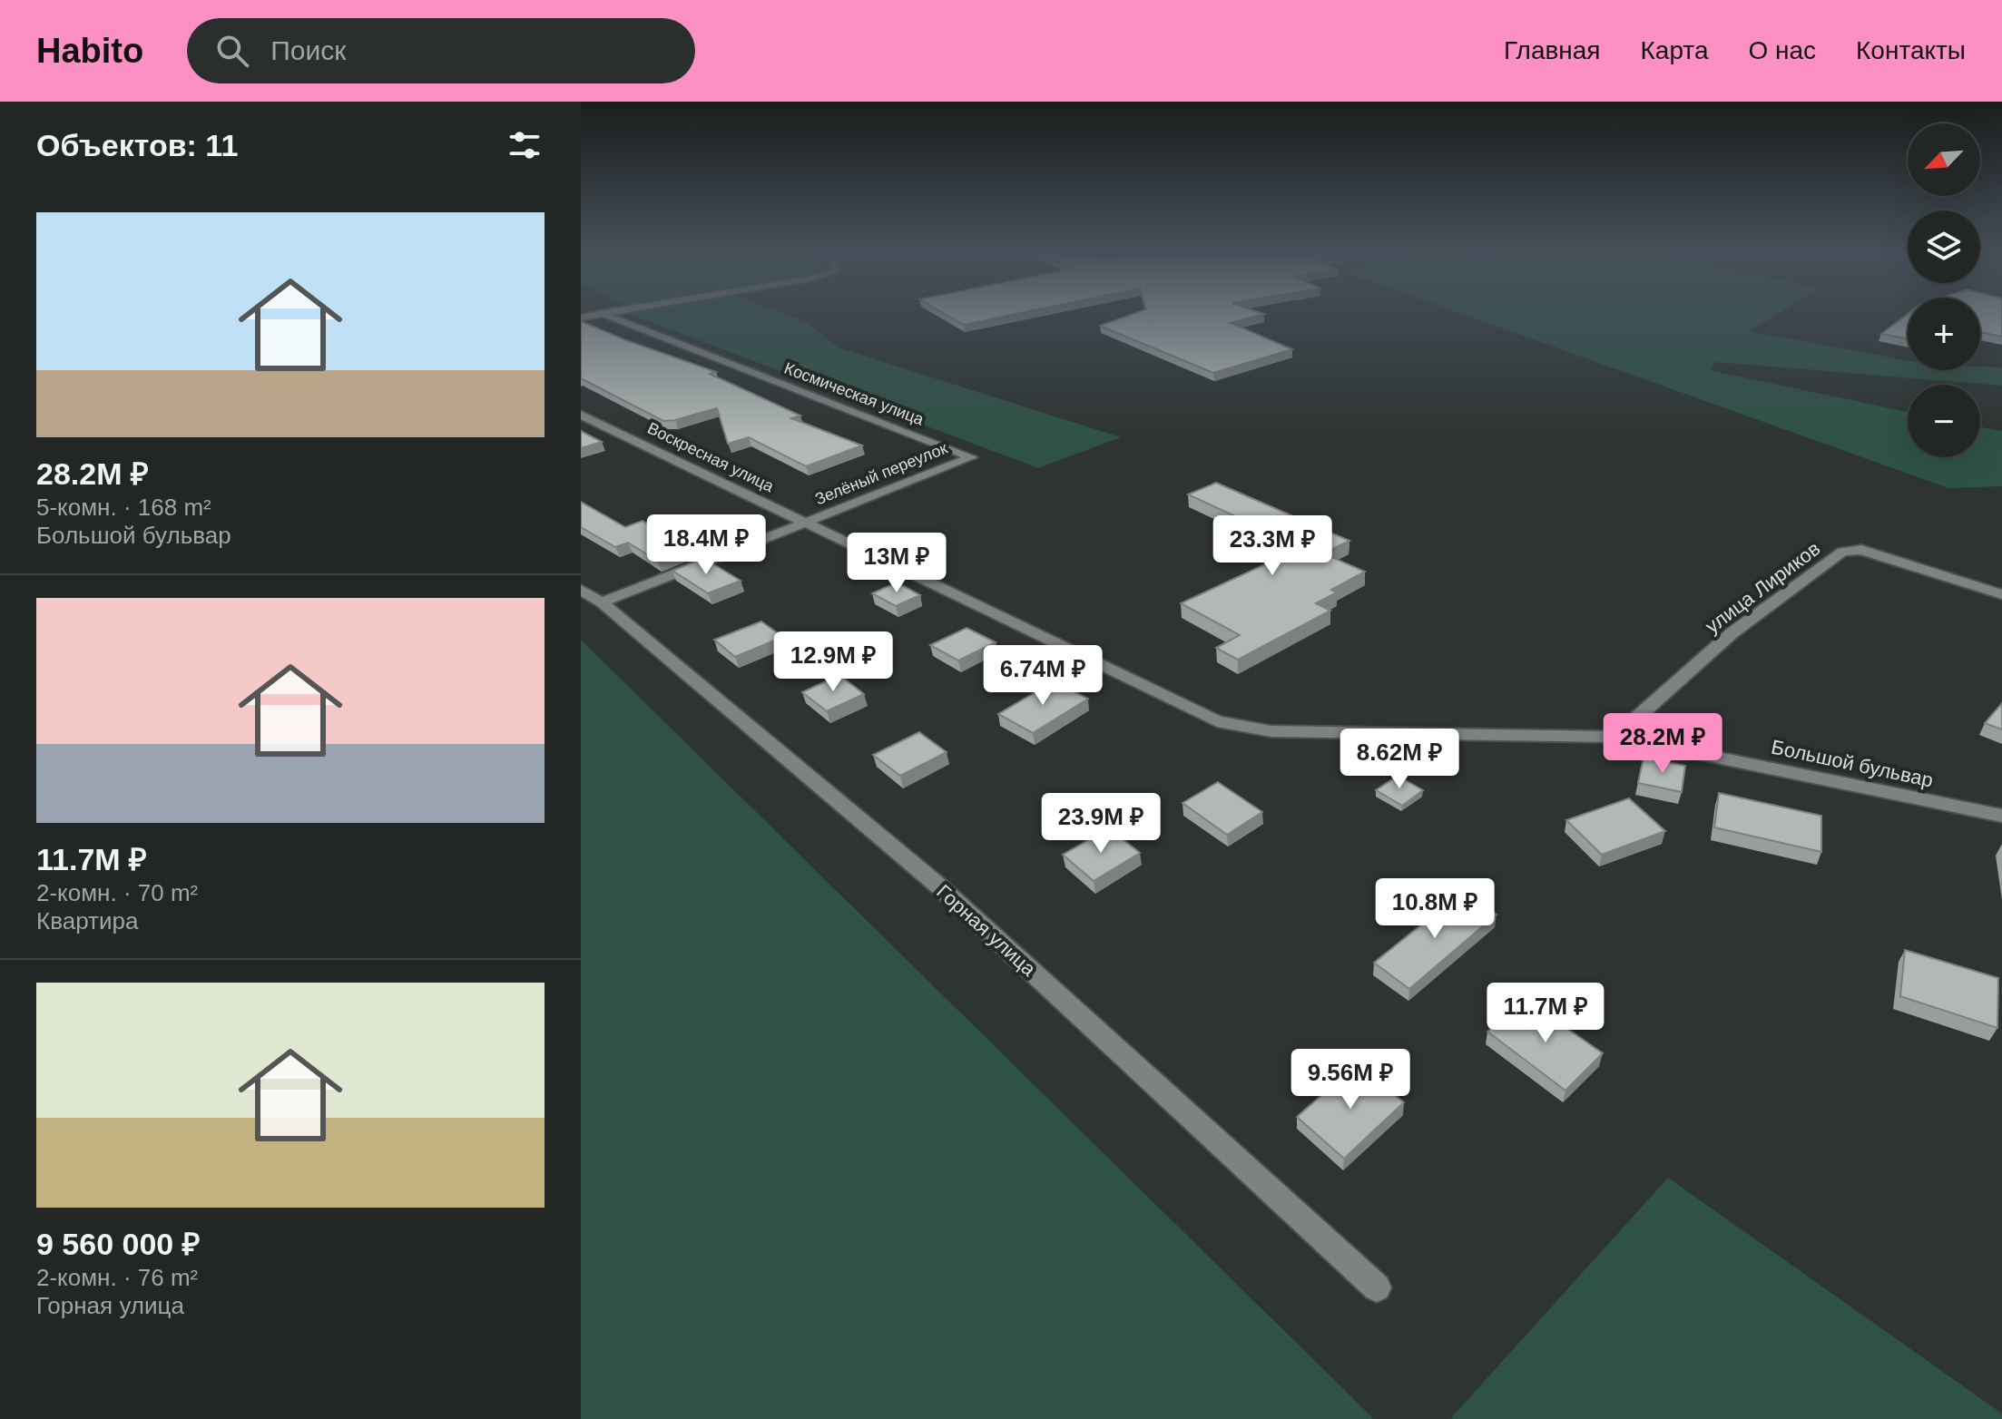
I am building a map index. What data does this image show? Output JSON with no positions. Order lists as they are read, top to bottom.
{
  "streets": {
    "street": [
      "Космическая улица",
      "Воскресная улица",
      "Зелёный переулок",
      "улица Лириков",
      "Большой бульвар",
      "Горная улица"
    ]
  },
  "crossings": [
    ["Космическая улица", "Зелёный переулок"],
    ["Воскресная улица", "Зелёный переулок"],
    ["Воскресная улица", "Большой бульвар"],
    ["Зелёный переулок", "Горная улица"],
    ["улица Лириков", "Большой бульвар"]
  ],
  "north": "bottom left",
  "page": {
    "header": "Habito",
    "search": "Поиск",
    "nav": [
      "Главная",
      "Карта",
      "О нас",
      "Контакты"
    ],
    "heading": "Объектов: 11",
    "map_buttons": ["+", "−"],
    "list": [
      {
        "name": "28.2M ₽",
        "note": "5-комн. · 168 m² · Большой бульвар"
      },
      {
        "name": "11.7M ₽",
        "note": "2-комн. · 70 m² · Квартира"
      },
      {
        "name": "9 560 000 ₽",
        "note": "2-комн. · 76 m² · Горная улица"
      }
    ],
    "price": [
      "18.4M ₽",
      "23.3M ₽",
      "13M ₽",
      "12.9M ₽",
      "6.74M ₽",
      "28.2M ₽",
      "8.62M ₽",
      "23.9M ₽",
      "10.8M ₽",
      "11.7M ₽",
      "9.56M ₽"
    ]
  }
}
